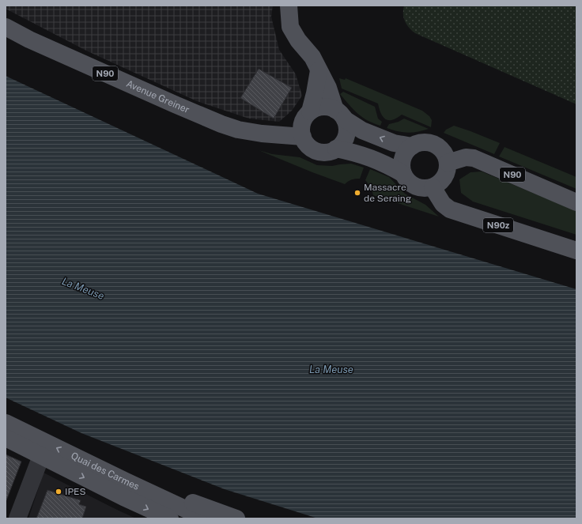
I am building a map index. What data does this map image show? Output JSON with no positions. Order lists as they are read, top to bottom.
{
  "streets": {
    "main road": [
      "N90",
      "Avenue Greiner",
      "N90z",
      "Quai des Carmes"
    ]
  },
  "crossings": [
    ["N90", "N90z"]
  ],
  "water": ["La Meuse"],
  "places": ["Massacre de Seraing", "IPES"]
}
